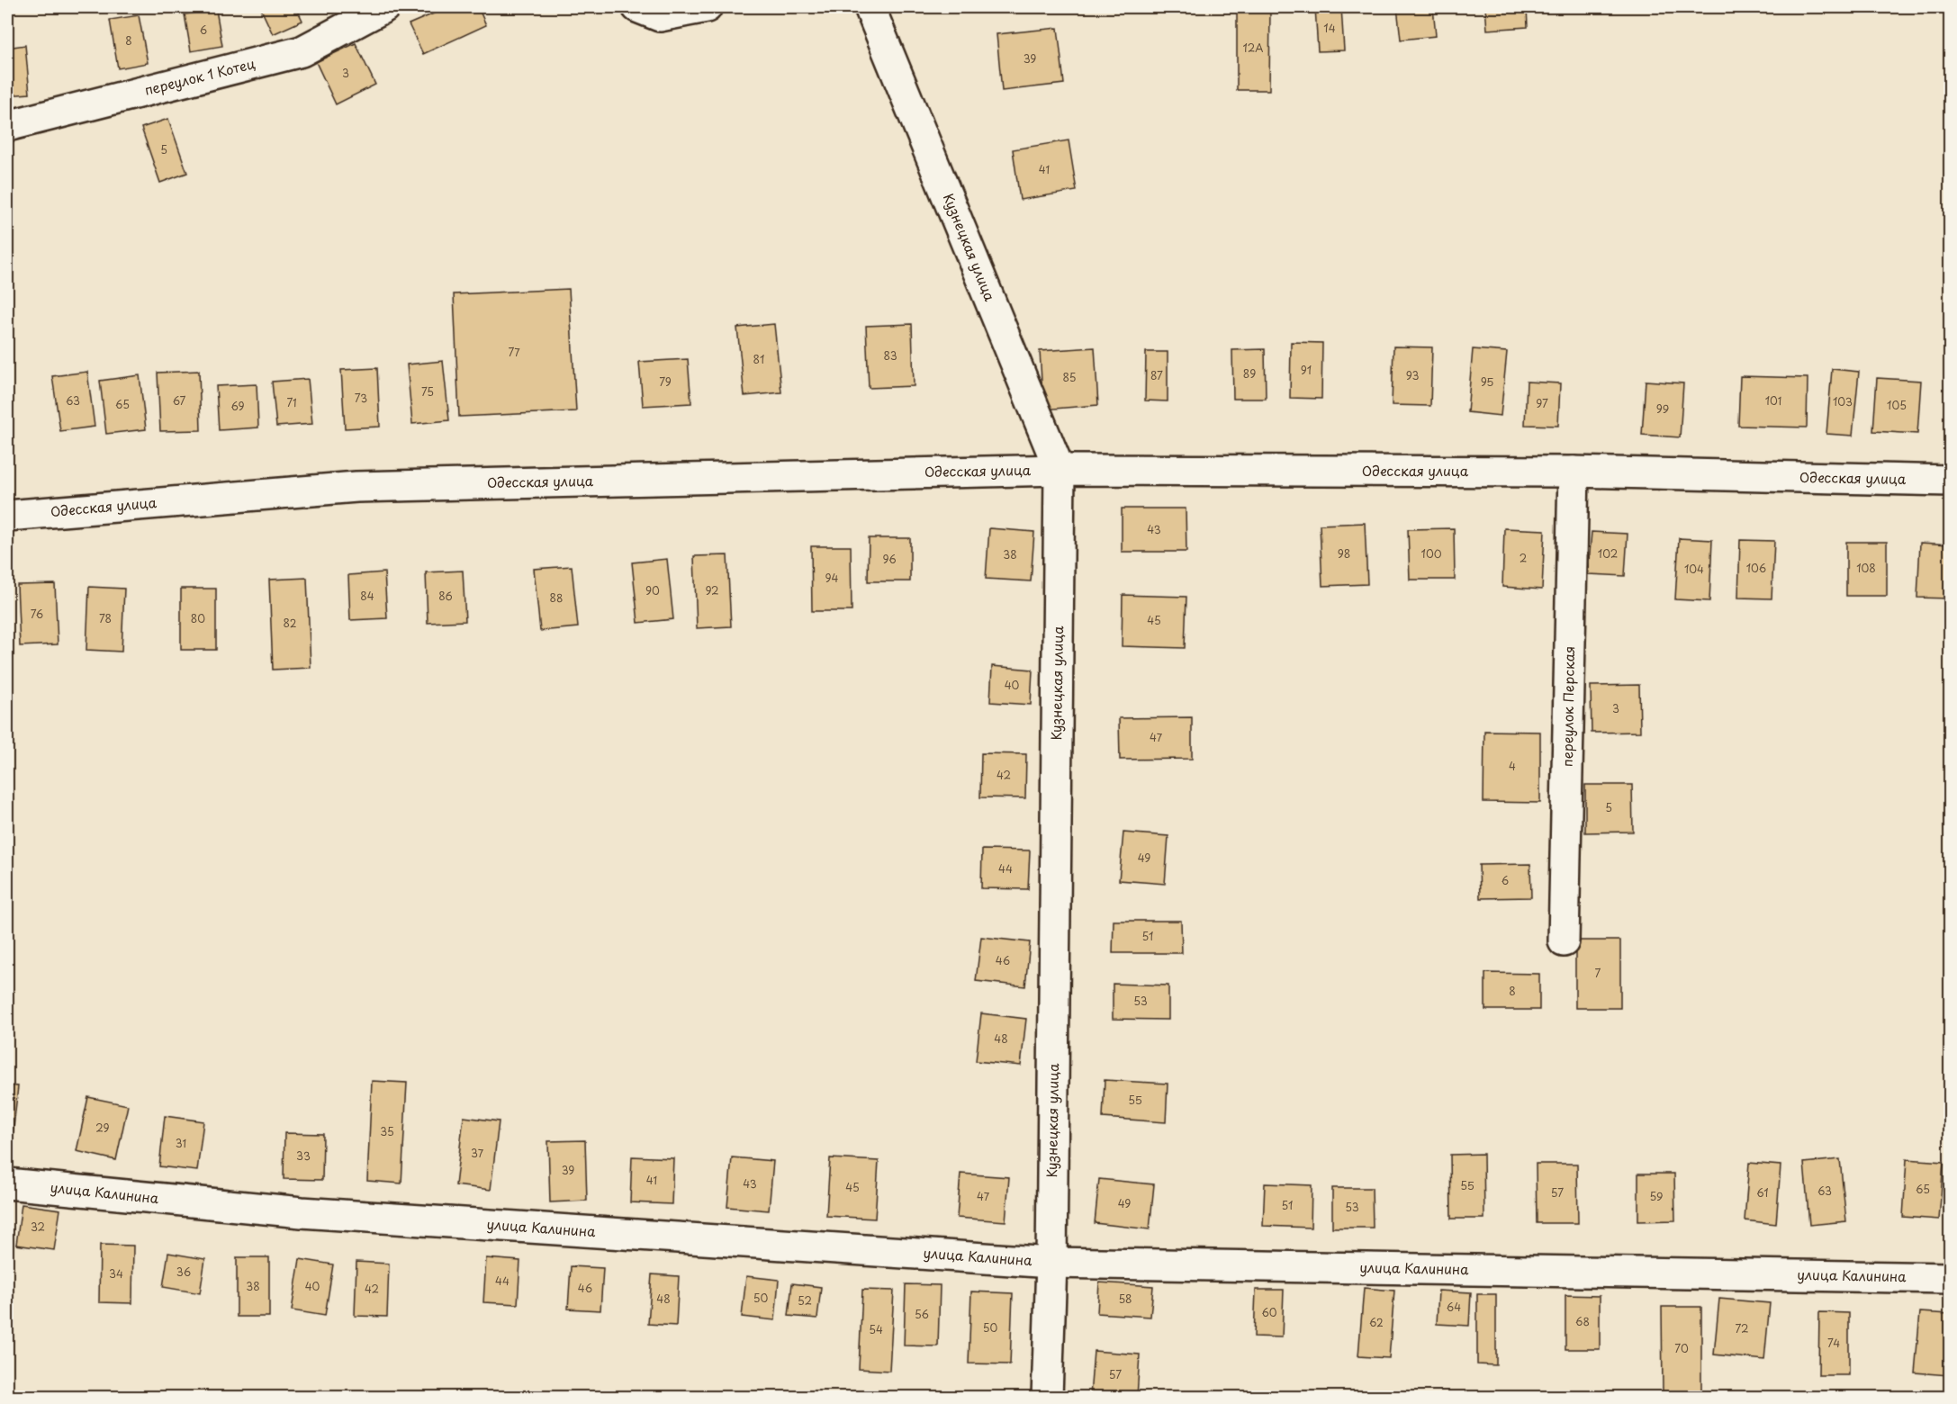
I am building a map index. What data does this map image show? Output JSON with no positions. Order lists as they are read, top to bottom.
{
  "streets": {
    "street": [
      "переулок 1 Котец",
      "Кузнецкая улица",
      "Одесская улица",
      "переулок Перская",
      "улица Калинина"
    ]
  },
  "crossings": [
    ["Кузнецкая улица", "Одесская улица"],
    ["Кузнецкая улица", "улица Калинина"],
    ["Одесская улица", "переулок Перская"]
  ],
  "house_numbers": [
    "14",
    "6",
    "8",
    "12А",
    "39",
    "3",
    "5",
    "41",
    "77",
    "83",
    "81",
    "91",
    "89",
    "87",
    "93",
    "85",
    "79",
    "95",
    "75",
    "73",
    "63",
    "67",
    "101",
    "103",
    "71",
    "97",
    "65",
    "105",
    "69",
    "99",
    "43",
    "98",
    "100",
    "102",
    "38",
    "2",
    "96",
    "106",
    "108",
    "104",
    "94",
    "90",
    "92",
    "84",
    "86",
    "88",
    "76",
    "78",
    "80",
    "45",
    "82",
    "40",
    "3",
    "47",
    "4",
    "42",
    "5",
    "49",
    "44",
    "6",
    "51",
    "46",
    "7",
    "8",
    "53",
    "48",
    "55",
    "29",
    "35",
    "31",
    "37",
    "33",
    "39",
    "41",
    "43",
    "55",
    "45",
    "65",
    "63",
    "57",
    "61",
    "47",
    "59",
    "49",
    "51",
    "53",
    "32",
    "36",
    "34",
    "44",
    "38",
    "40",
    "46",
    "42",
    "50",
    "48",
    "58",
    "52",
    "64",
    "60",
    "56",
    "68",
    "62",
    "50",
    "72",
    "54",
    "74",
    "70",
    "57"
  ]
}
